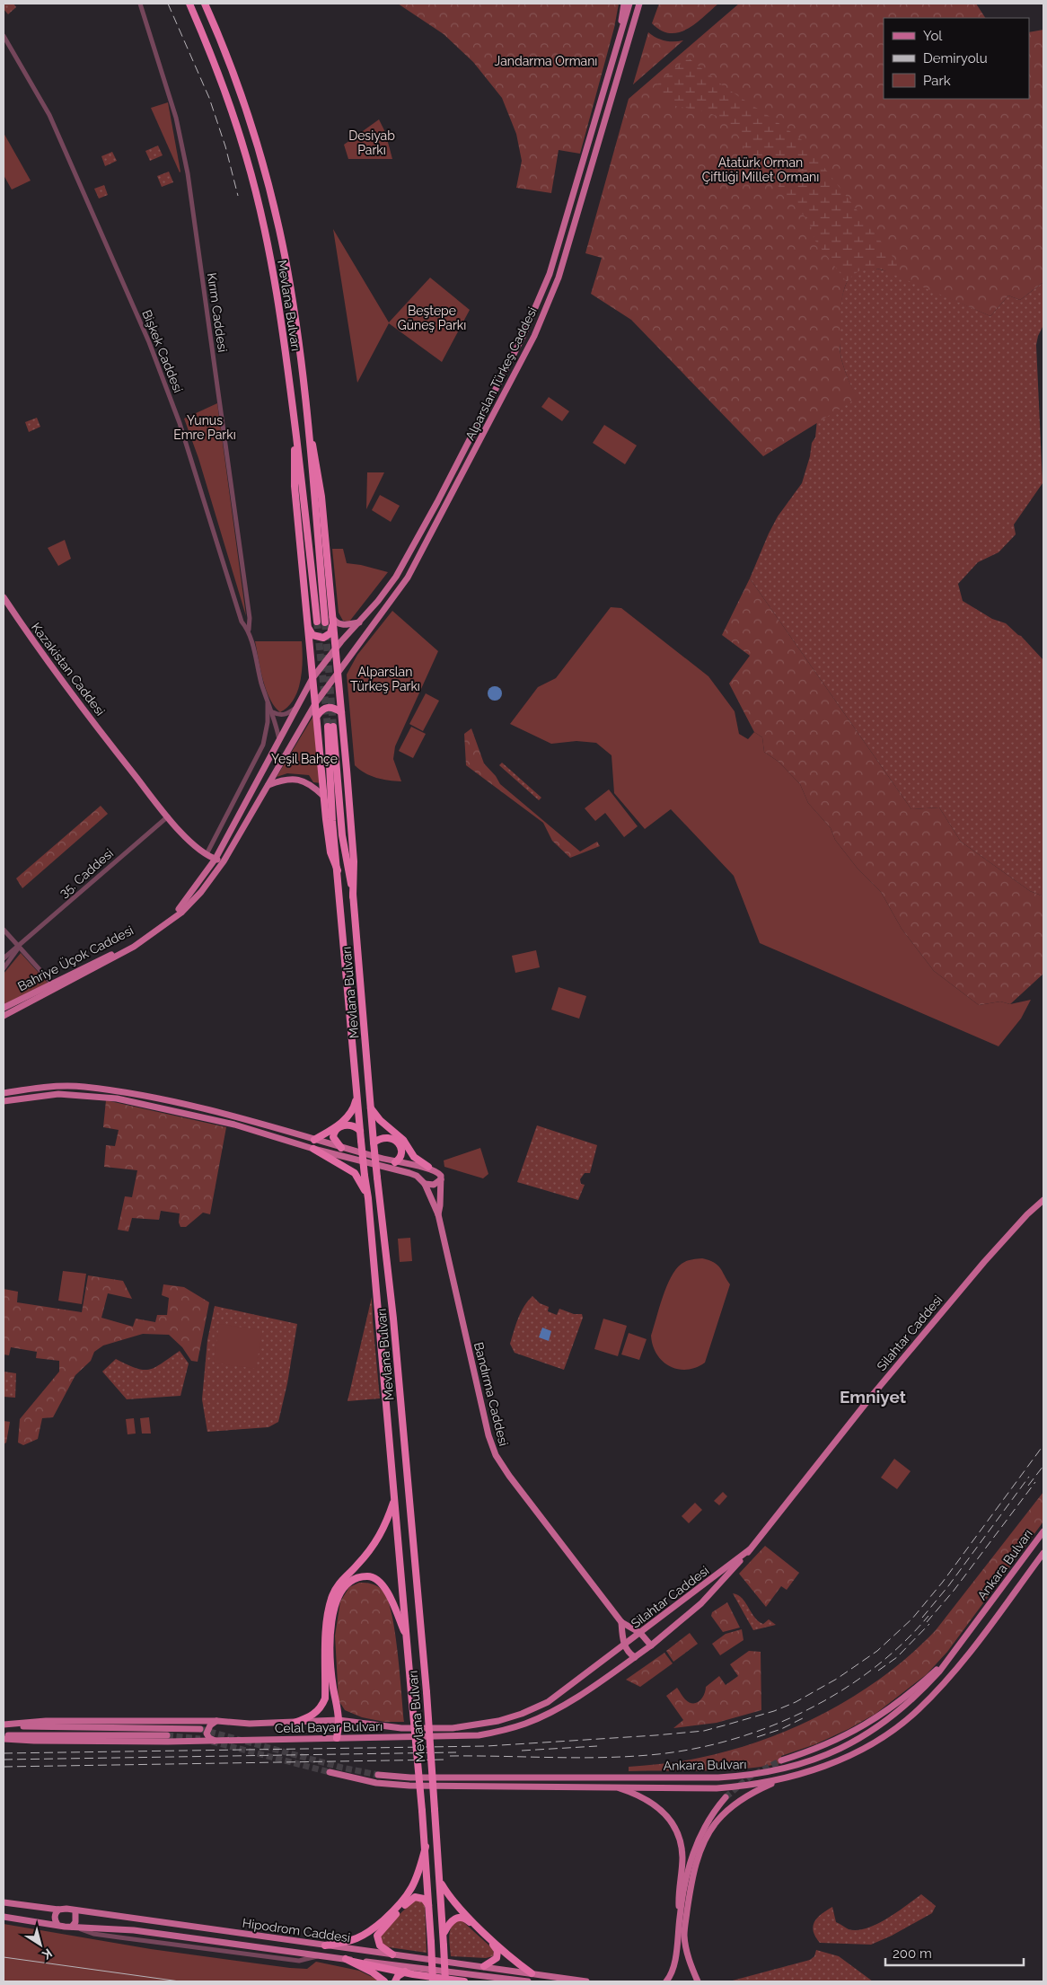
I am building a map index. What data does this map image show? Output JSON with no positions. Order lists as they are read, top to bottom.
{
  "streets": {
    "highway": ["Mevlana Bulvarı"],
    "main road": [
      "Alparslan Türkeş Caddesi",
      "Kazakistan Caddesi",
      "Bahriye Üçok Caddesi",
      "Silahtar Caddesi",
      "Bandırma Caddesi",
      "Ankara Bulvarı",
      "Celal Bayar Bulvarı",
      "Hipodrom Caddesi"
    ],
    "street": ["Kırım Caddesi", "Bişkek Caddesi", "35. Caddesi"]
  },
  "crossings": [
    ["Kırım Caddesi", "Bişkek Caddesi"],
    ["Bişkek Caddesi", "Bahriye Üçok Caddesi"],
    ["Alparslan Türkeş Caddesi", "Bahriye Üçok Caddesi"],
    ["Kazakistan Caddesi", "35. Caddesi"],
    ["Kazakistan Caddesi", "Bahriye Üçok Caddesi"],
    ["Silahtar Caddesi", "Bandırma Caddesi"],
    ["Silahtar Caddesi", "Celal Bayar Bulvarı"]
  ],
  "districts": ["Emniyet"],
  "parks": [
    "Jandarma Ormanı",
    "Desiyab Parkı",
    "Atatürk Orman Çiftliği Millet Ormanı",
    "Beştepe Güneş Parkı",
    "Yunus Emre Parkı",
    "Alparslan Türkeş Parkı",
    "Yeşil Bahçe"
  ],
  "legend": ["Yol", "Demiryolu", "Park"],
  "scale_bar": "200 m",
  "north": "bottom right"
}
